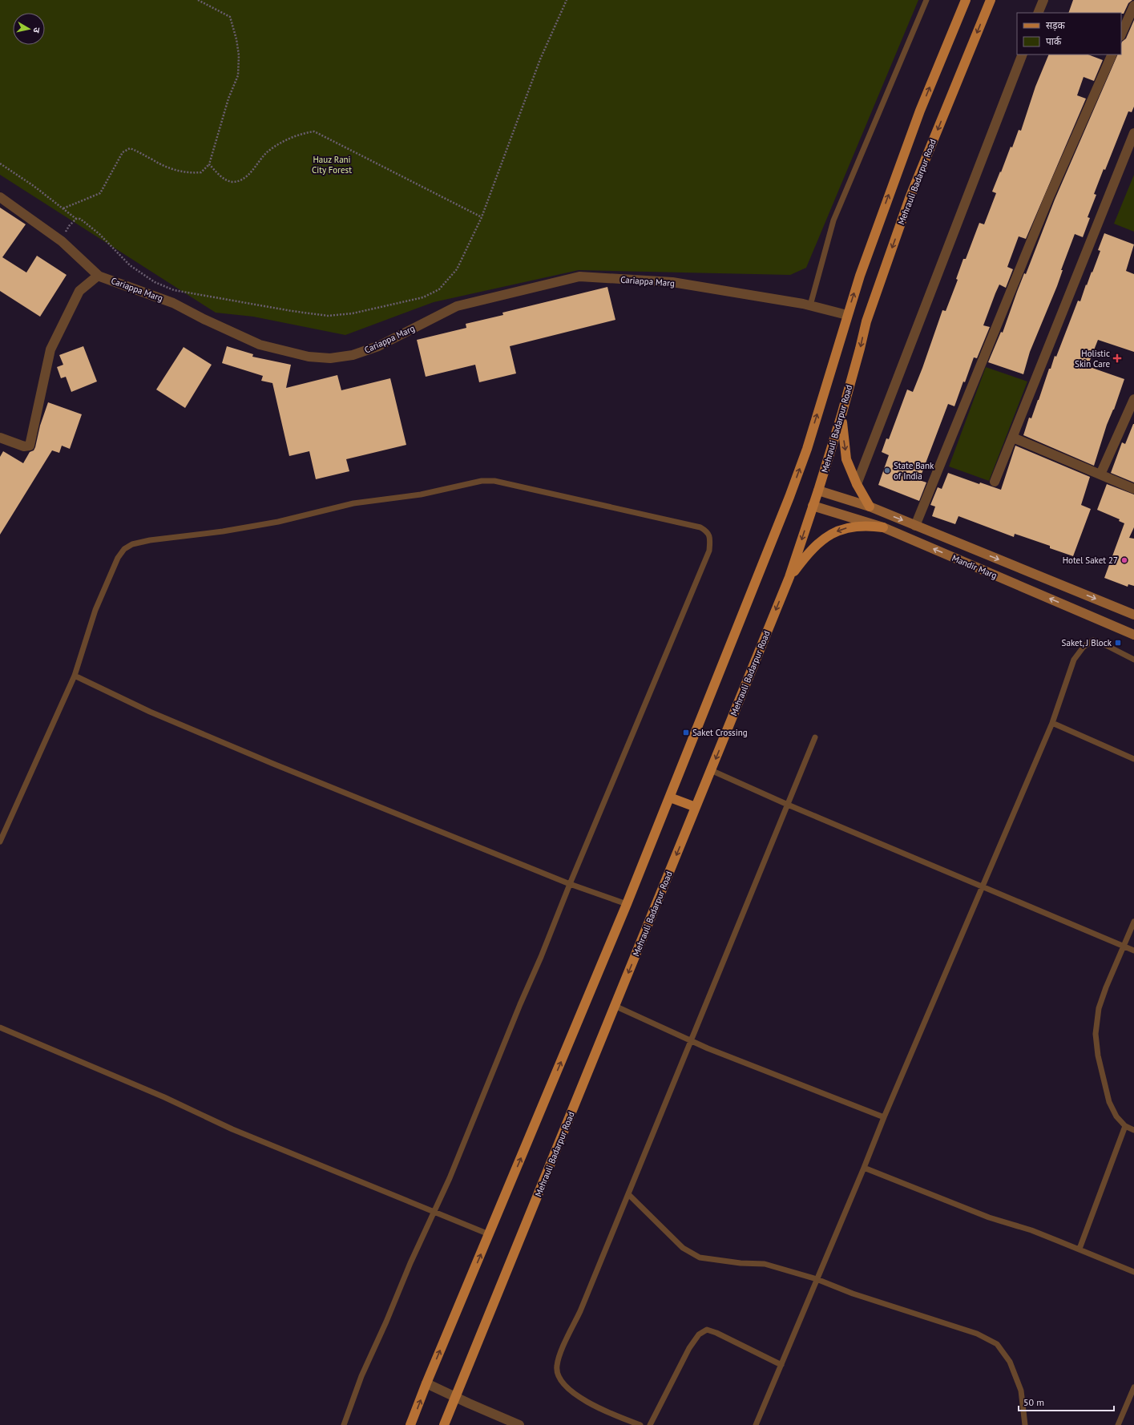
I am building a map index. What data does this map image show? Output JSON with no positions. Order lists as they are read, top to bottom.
{
  "streets": {
    "main road": ["Mehrauli Badarpur Road", "Mandir Marg"],
    "street": ["Cariappa Marg"]
  },
  "crossings": [
    ["Mehrauli Badarpur Road", "Mandir Marg"]
  ],
  "parks": ["Hauz Rani City Forest"],
  "places": {
    "health": ["Holistic Skin Care"],
    "other": ["State Bank of India", "Hotel Saket 27"],
    "transit": ["Saket, J Block", "Saket Crossing"]
  },
  "legend": ["सड़क", "पार्क"],
  "scale_bar": "50 m",
  "north": "right"
}
